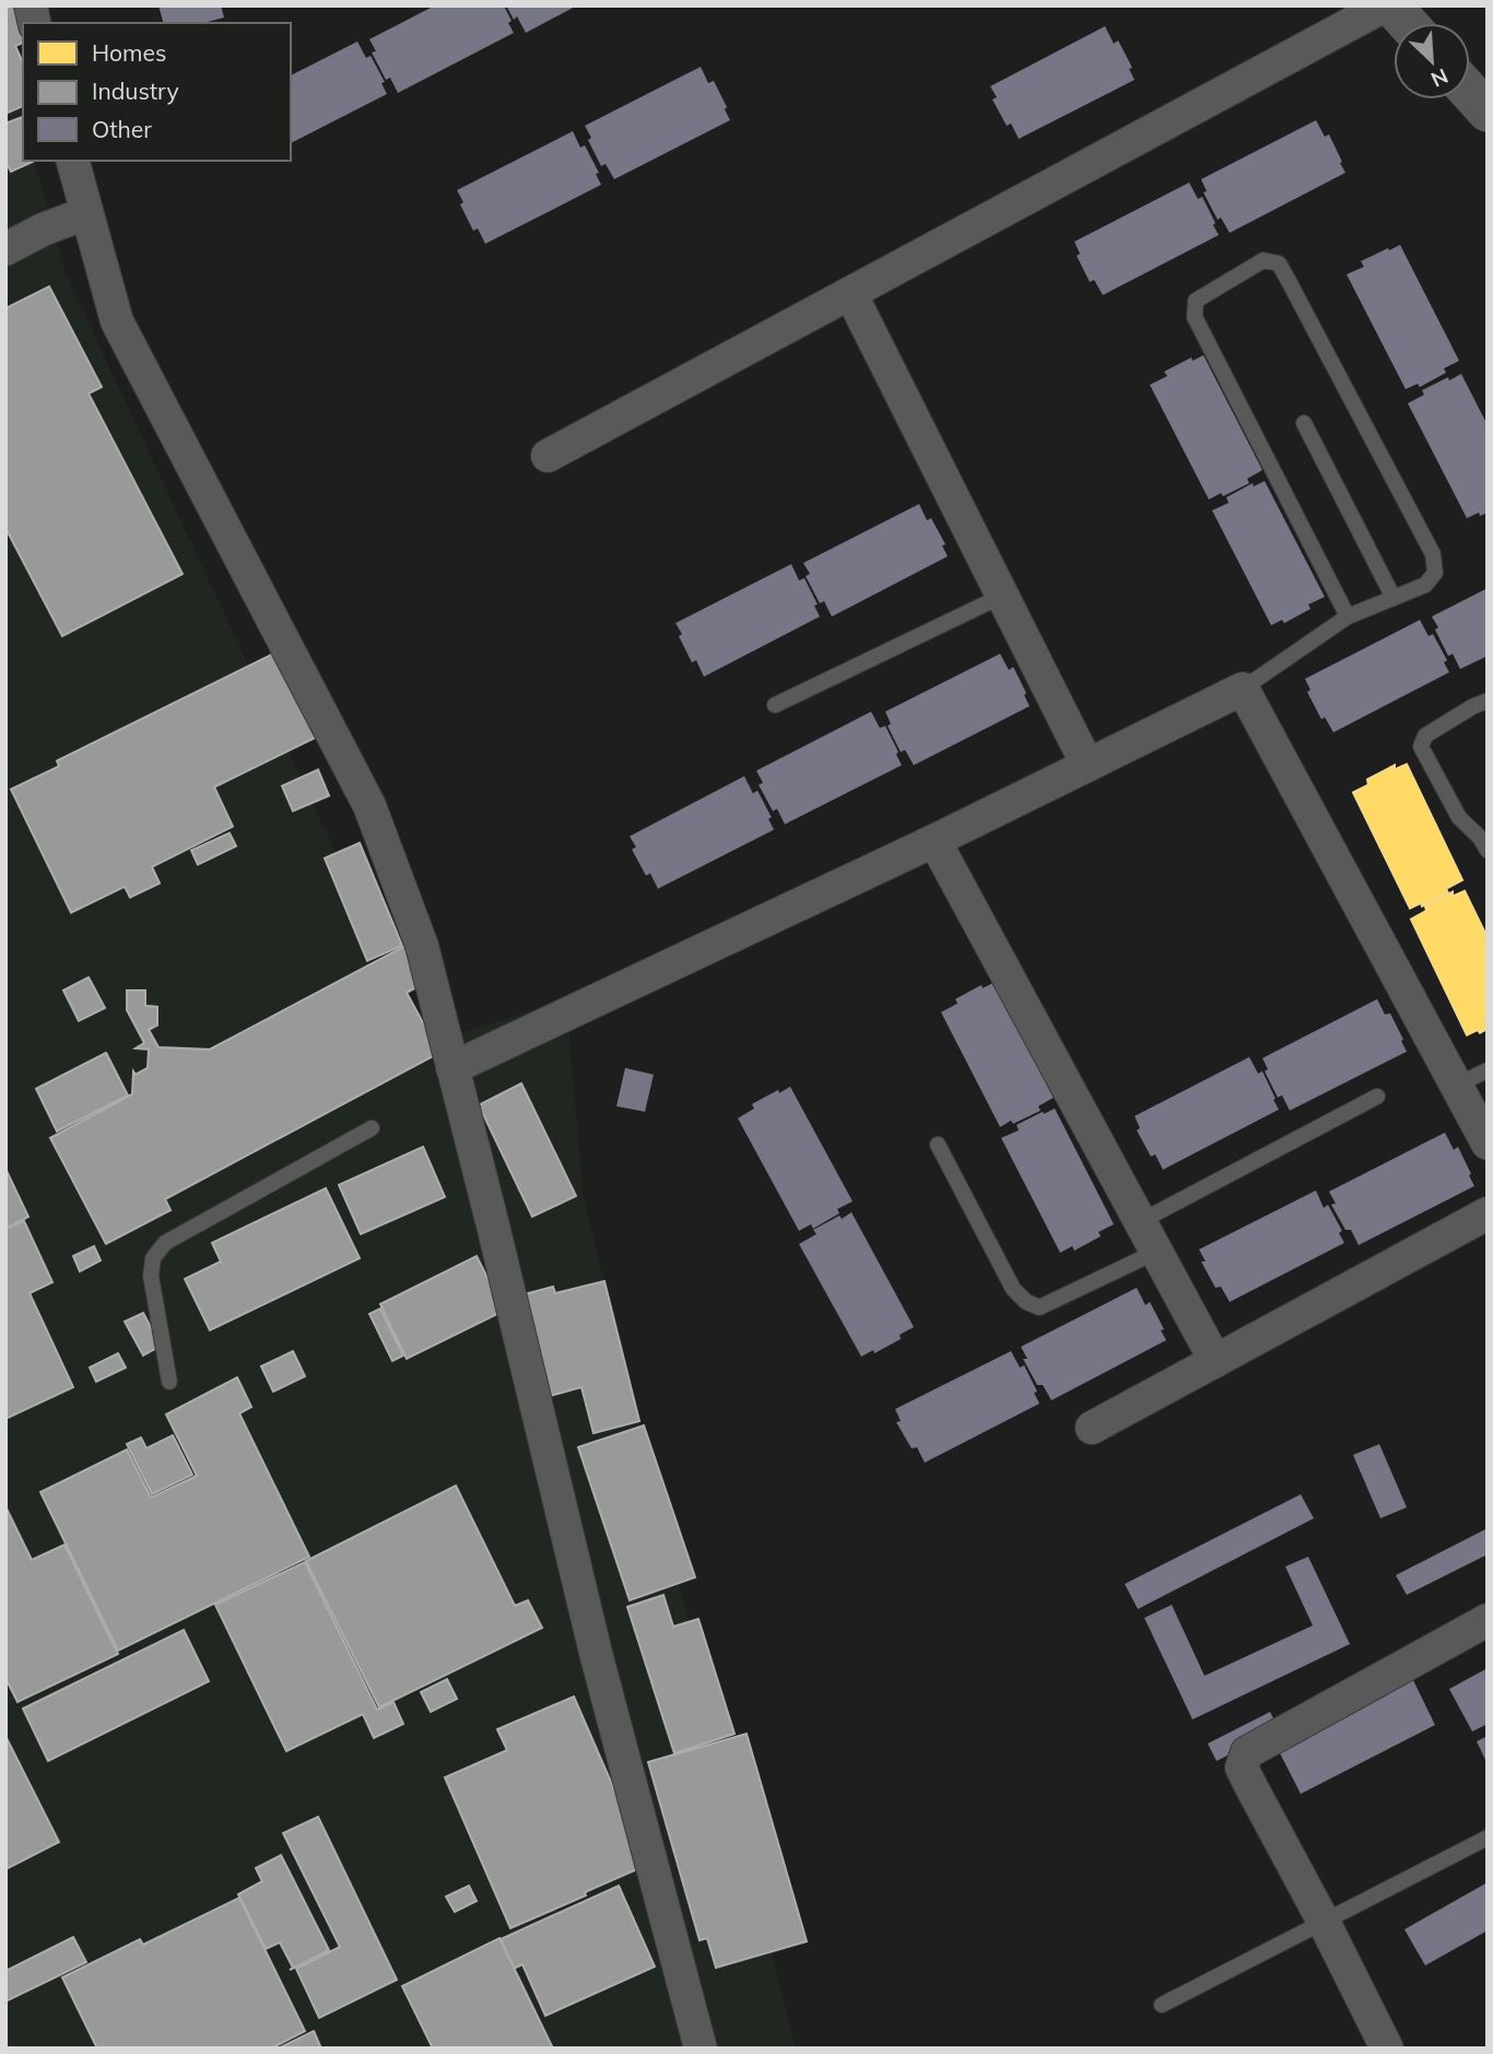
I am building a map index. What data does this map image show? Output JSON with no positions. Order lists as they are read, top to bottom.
{
  "legend": ["Homes", "Industry", "Other"],
  "north": "bottom right"
}
